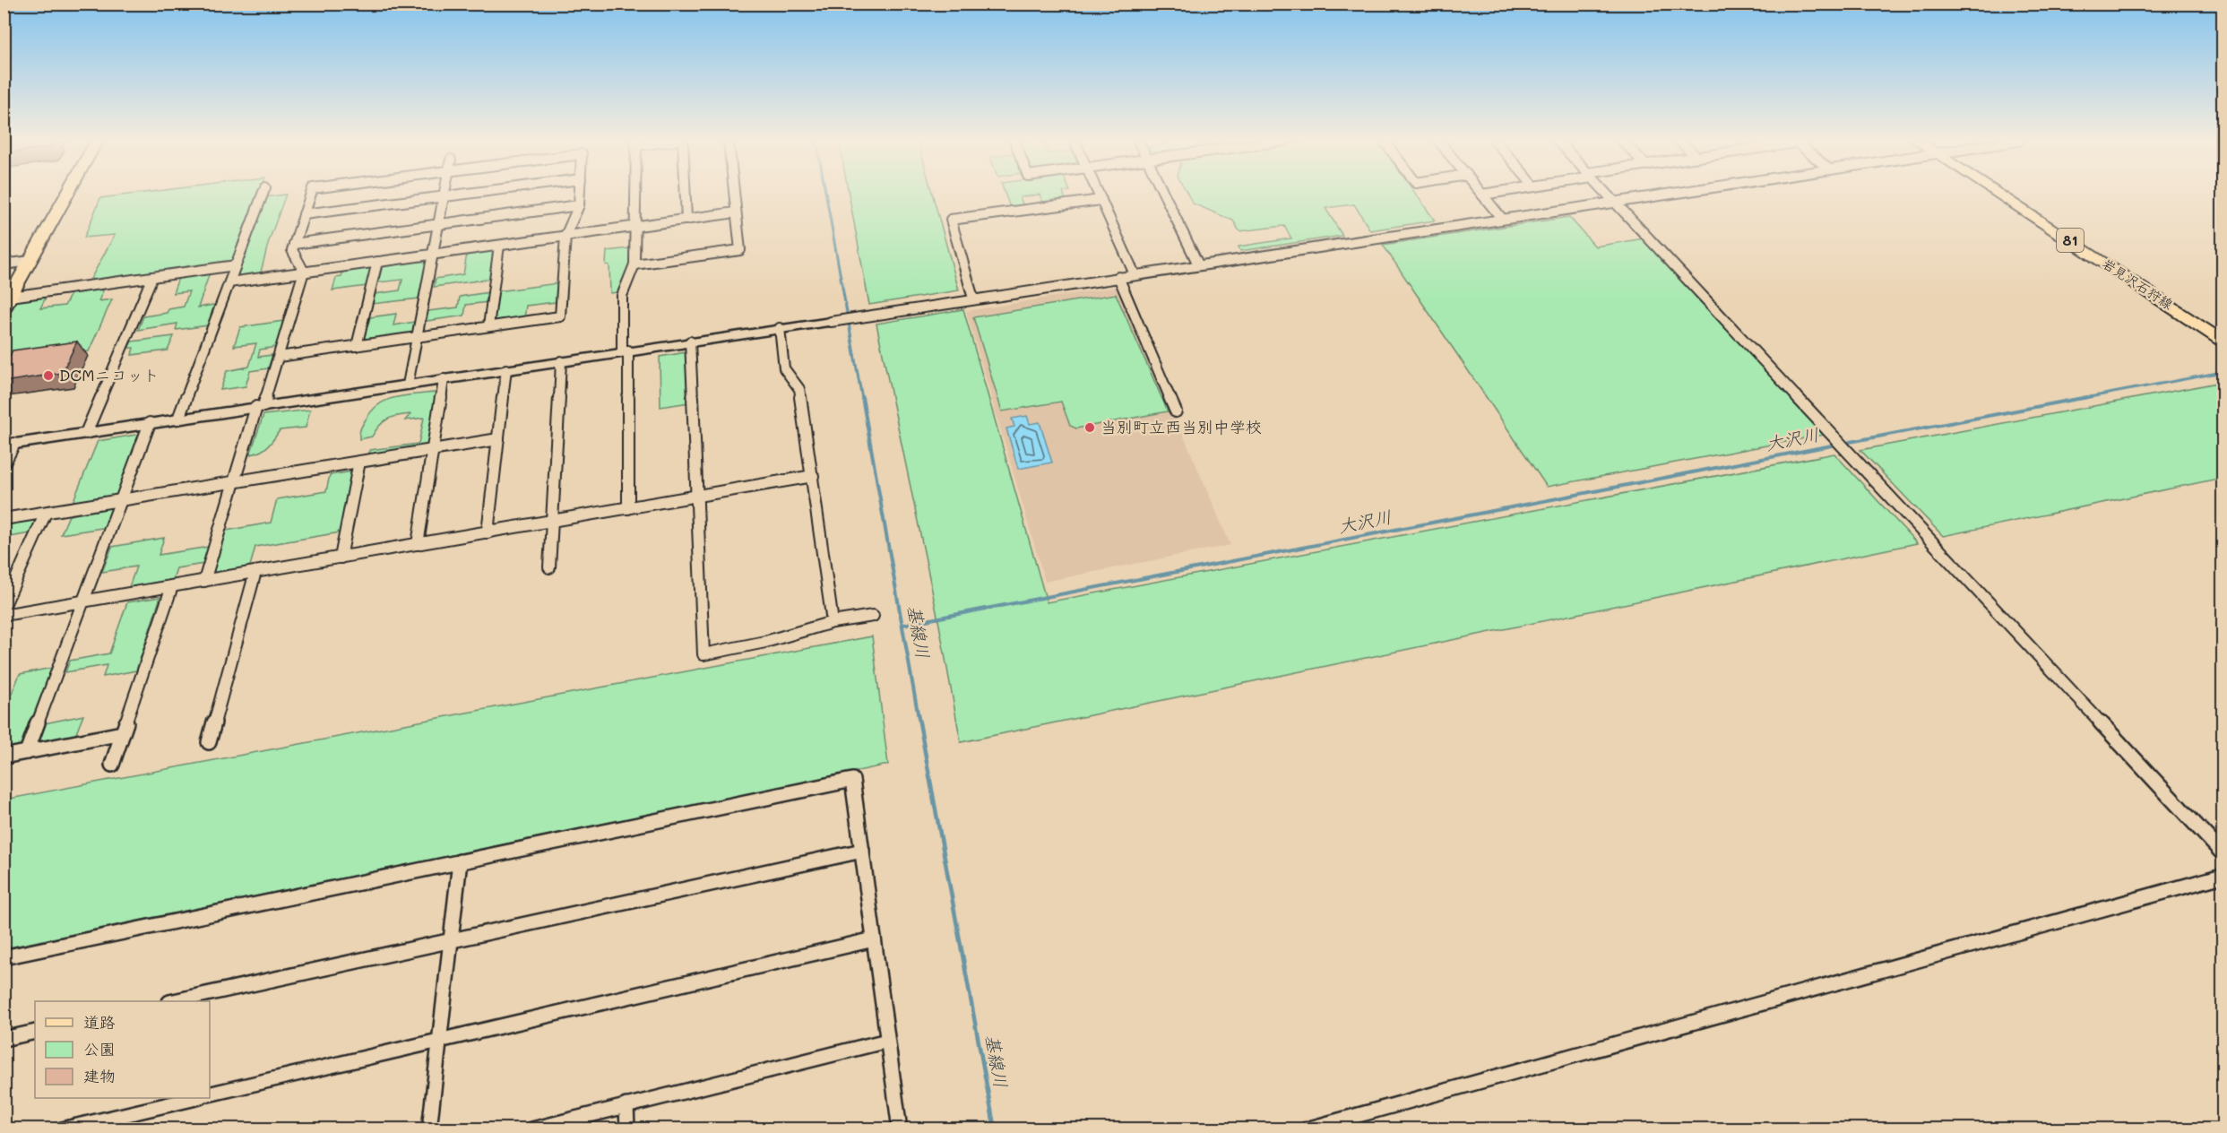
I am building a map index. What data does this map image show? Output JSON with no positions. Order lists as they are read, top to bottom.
{
  "streets": {
    "main road": ["81", "岩見沢石狩線"]
  },
  "water": ["大沢川", "基線川"],
  "places": ["DCMニコット", "当別町立西当別中学校"],
  "legend": ["道路", "公園", "建物"]
}
